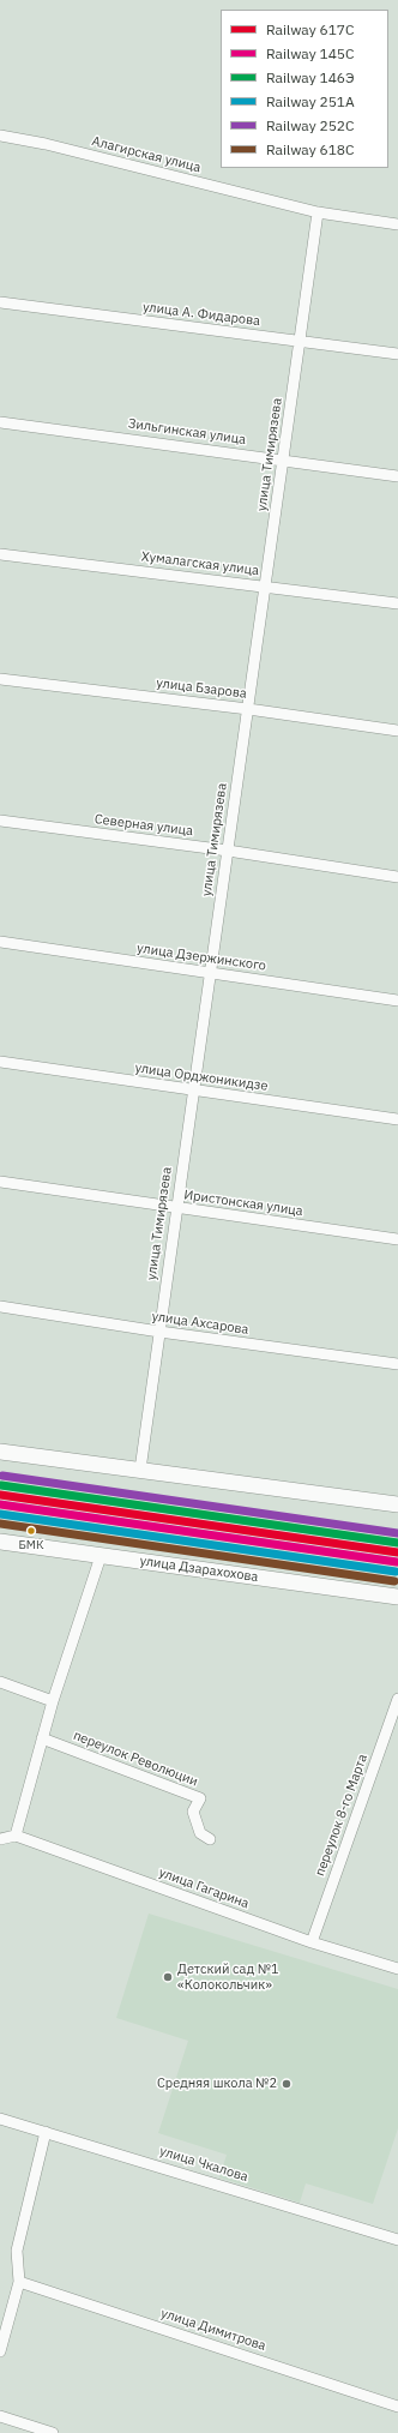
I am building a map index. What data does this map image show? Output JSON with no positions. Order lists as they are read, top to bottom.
{
  "streets": {
    "street": [
      "Алагирская улица",
      "улица А. Фидарова",
      "Зильгинская улица",
      "улица Тимирязева",
      "Хумалагская улица",
      "улица Бзарова",
      "Северная улица",
      "улица Дзержинского",
      "улица Орджоникидзе",
      "Иристонская улица",
      "улица Ахсарова",
      "улица Дзарахохова",
      "переулок Революции",
      "переулок 8-го Марта",
      "улица Гагарина",
      "улица Чкалова",
      "улица Димитрова"
    ]
  },
  "crossings": [
    ["Алагирская улица", "улица Тимирязева"],
    ["улица А. Фидарова", "улица Тимирязева"],
    ["Зильгинская улица", "улица Тимирязева"],
    ["улица Тимирязева", "Хумалагская улица"],
    ["улица Тимирязева", "улица Бзарова"],
    ["улица Тимирязева", "Северная улица"],
    ["улица Тимирязева", "улица Дзержинского"],
    ["улица Тимирязева", "улица Орджоникидзе"],
    ["улица Тимирязева", "Иристонская улица"],
    ["улица Тимирязева", "улица Ахсарова"],
    ["переулок 8-го Марта", "улица Гагарина"]
  ],
  "places": ["БМК", "Детский сад №1 «Колокольчик»", "Средняя школа №2"],
  "lines": [
    "rail line 252С",
    "rail line 146Э",
    "rail line 617C",
    "rail line 145С",
    "rail line 251А",
    "rail line 618С"
  ],
  "legend": [
    "Railway 617C",
    "Railway 145С",
    "Railway 146Э",
    "Railway 251А",
    "Railway 252С",
    "Railway 618С"
  ]
}
